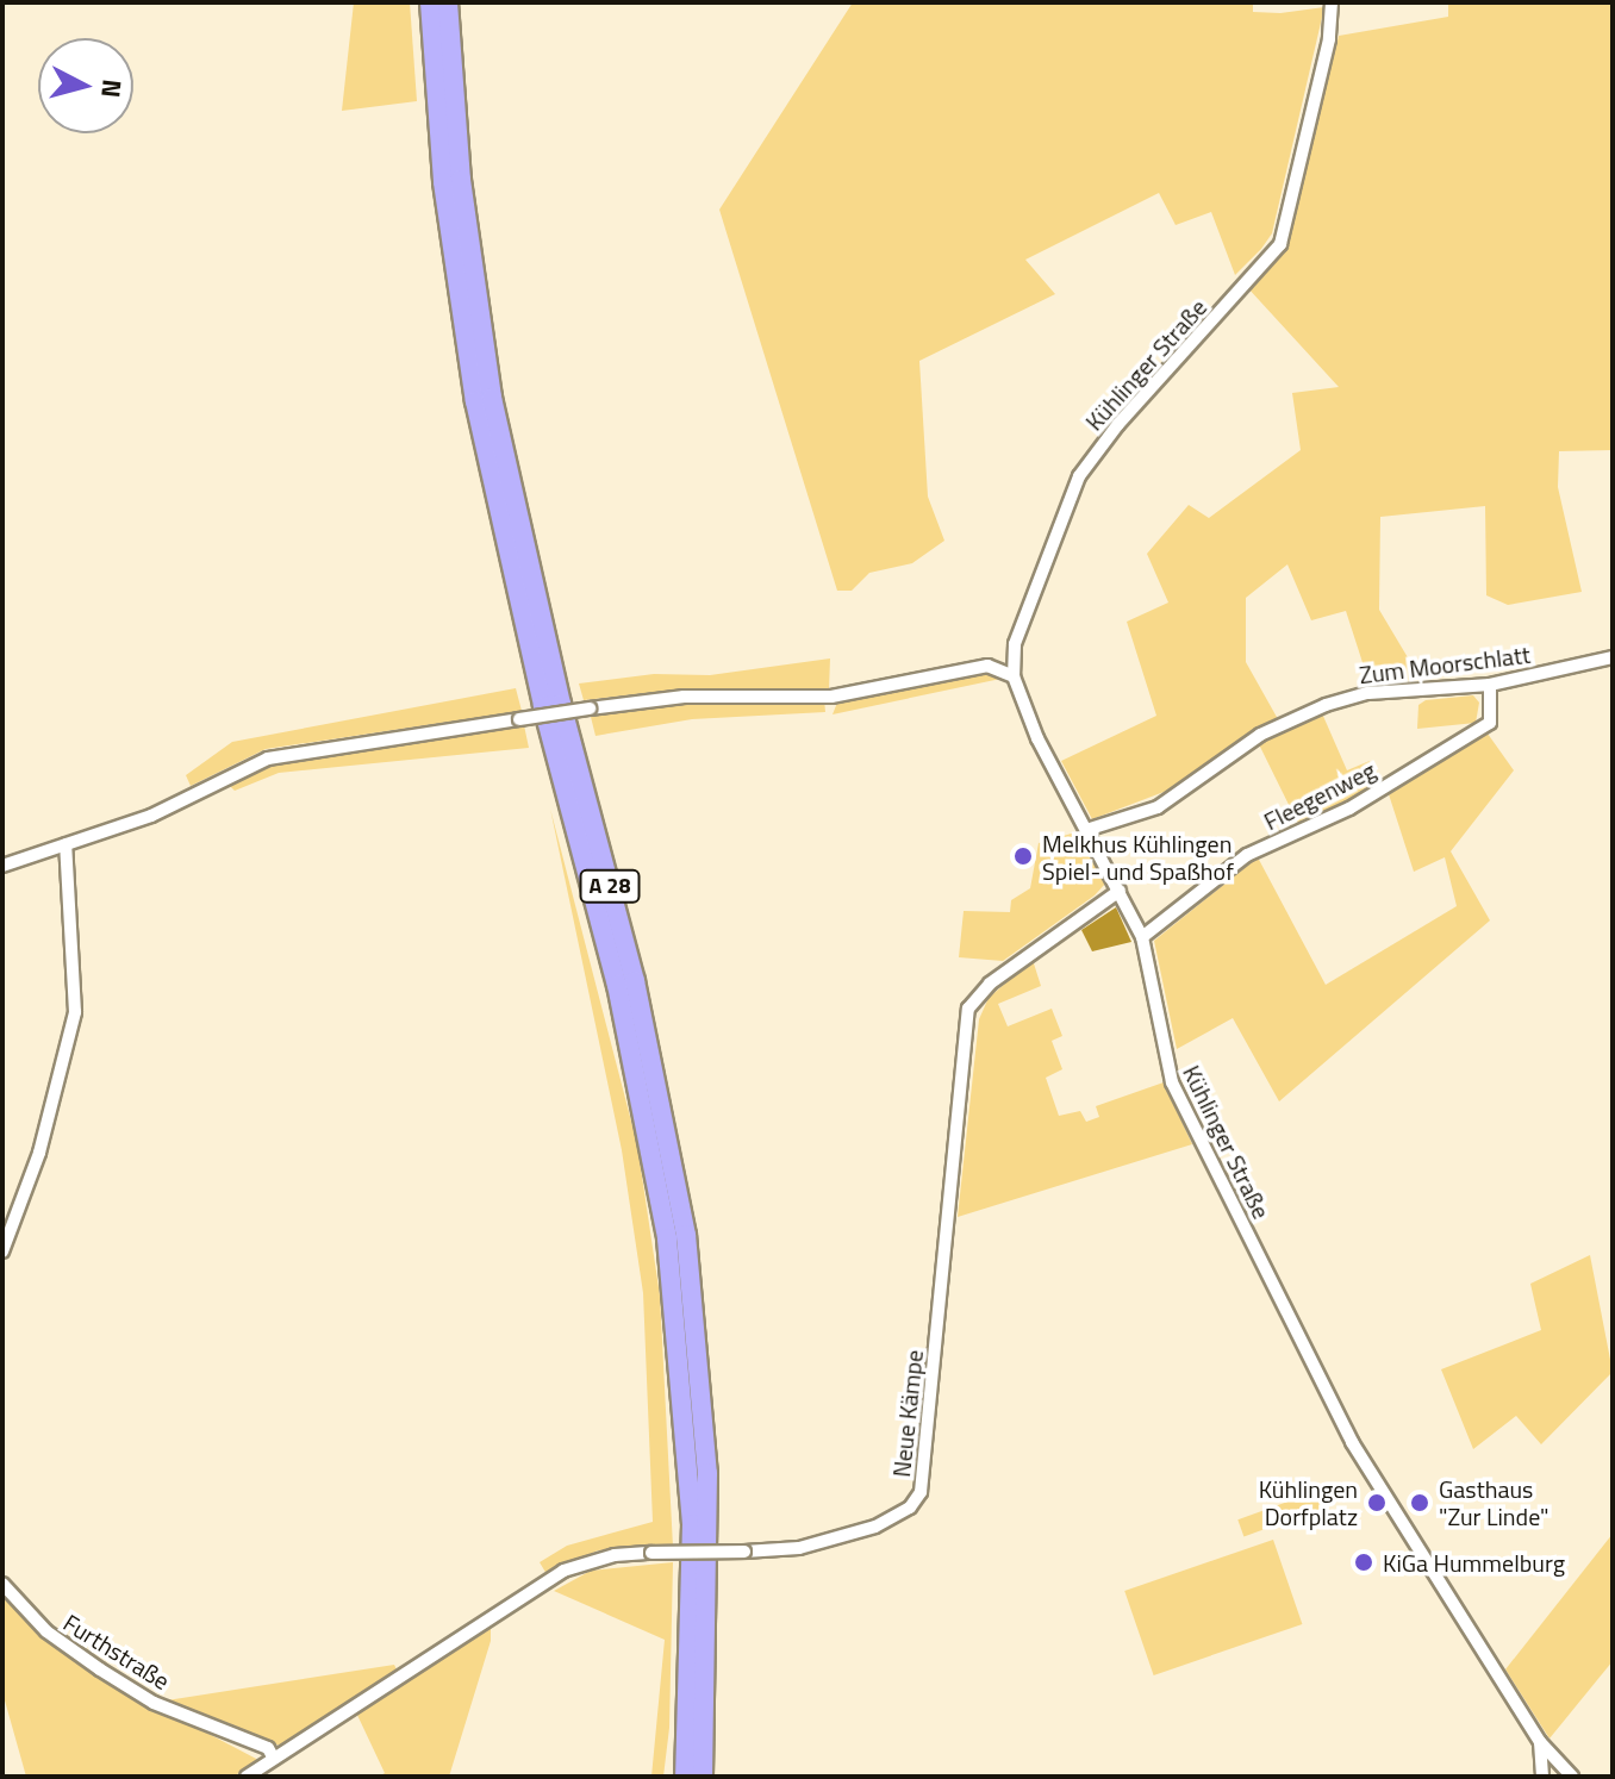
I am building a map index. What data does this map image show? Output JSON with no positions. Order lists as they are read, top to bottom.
{
  "streets": {
    "highway": ["A 28"],
    "street": [
      "Kühlinger Straße",
      "Zum Moorschlatt",
      "Fleegenweg",
      "Neue Kämpe",
      "Furthstraße"
    ]
  },
  "crossings": [
    ["Kühlinger Straße", "Zum Moorschlatt"],
    ["Kühlinger Straße", "Fleegenweg"],
    ["Kühlinger Straße", "Neue Kämpe"],
    ["Zum Moorschlatt", "Fleegenweg"],
    ["Neue Kämpe", "Furthstraße"]
  ],
  "places": [
    "Melkhus Kühlingen Spiel- und Spaßhof",
    "Kühlingen Dorfplatz",
    "Gasthaus \"Zur Linde\"",
    "KiGa Hummelburg"
  ],
  "north": "right"
}
